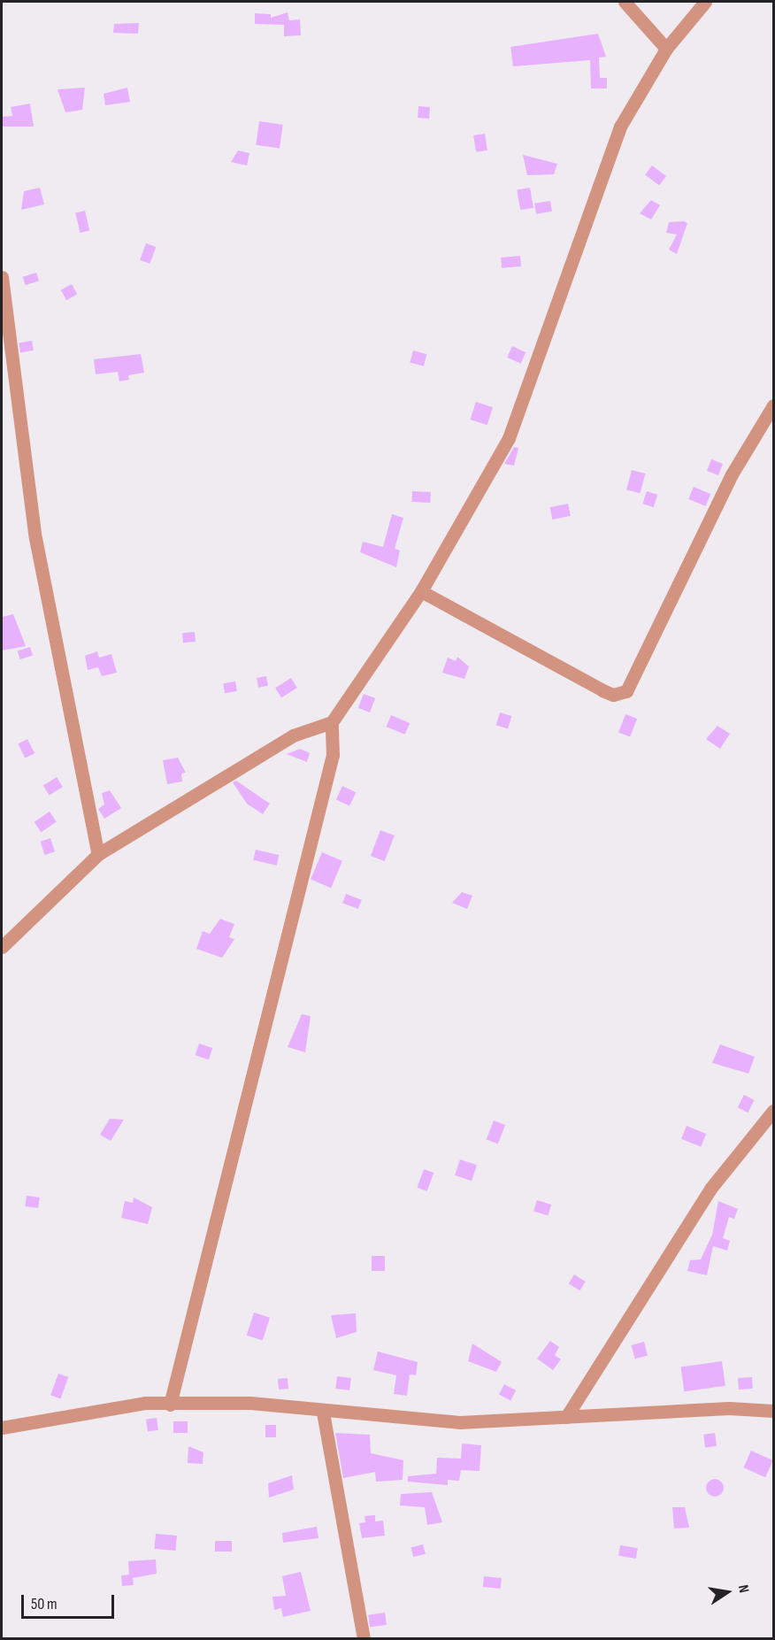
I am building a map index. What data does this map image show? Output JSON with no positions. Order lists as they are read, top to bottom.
{
  "scale_bar": "50 m",
  "north": "right"
}
